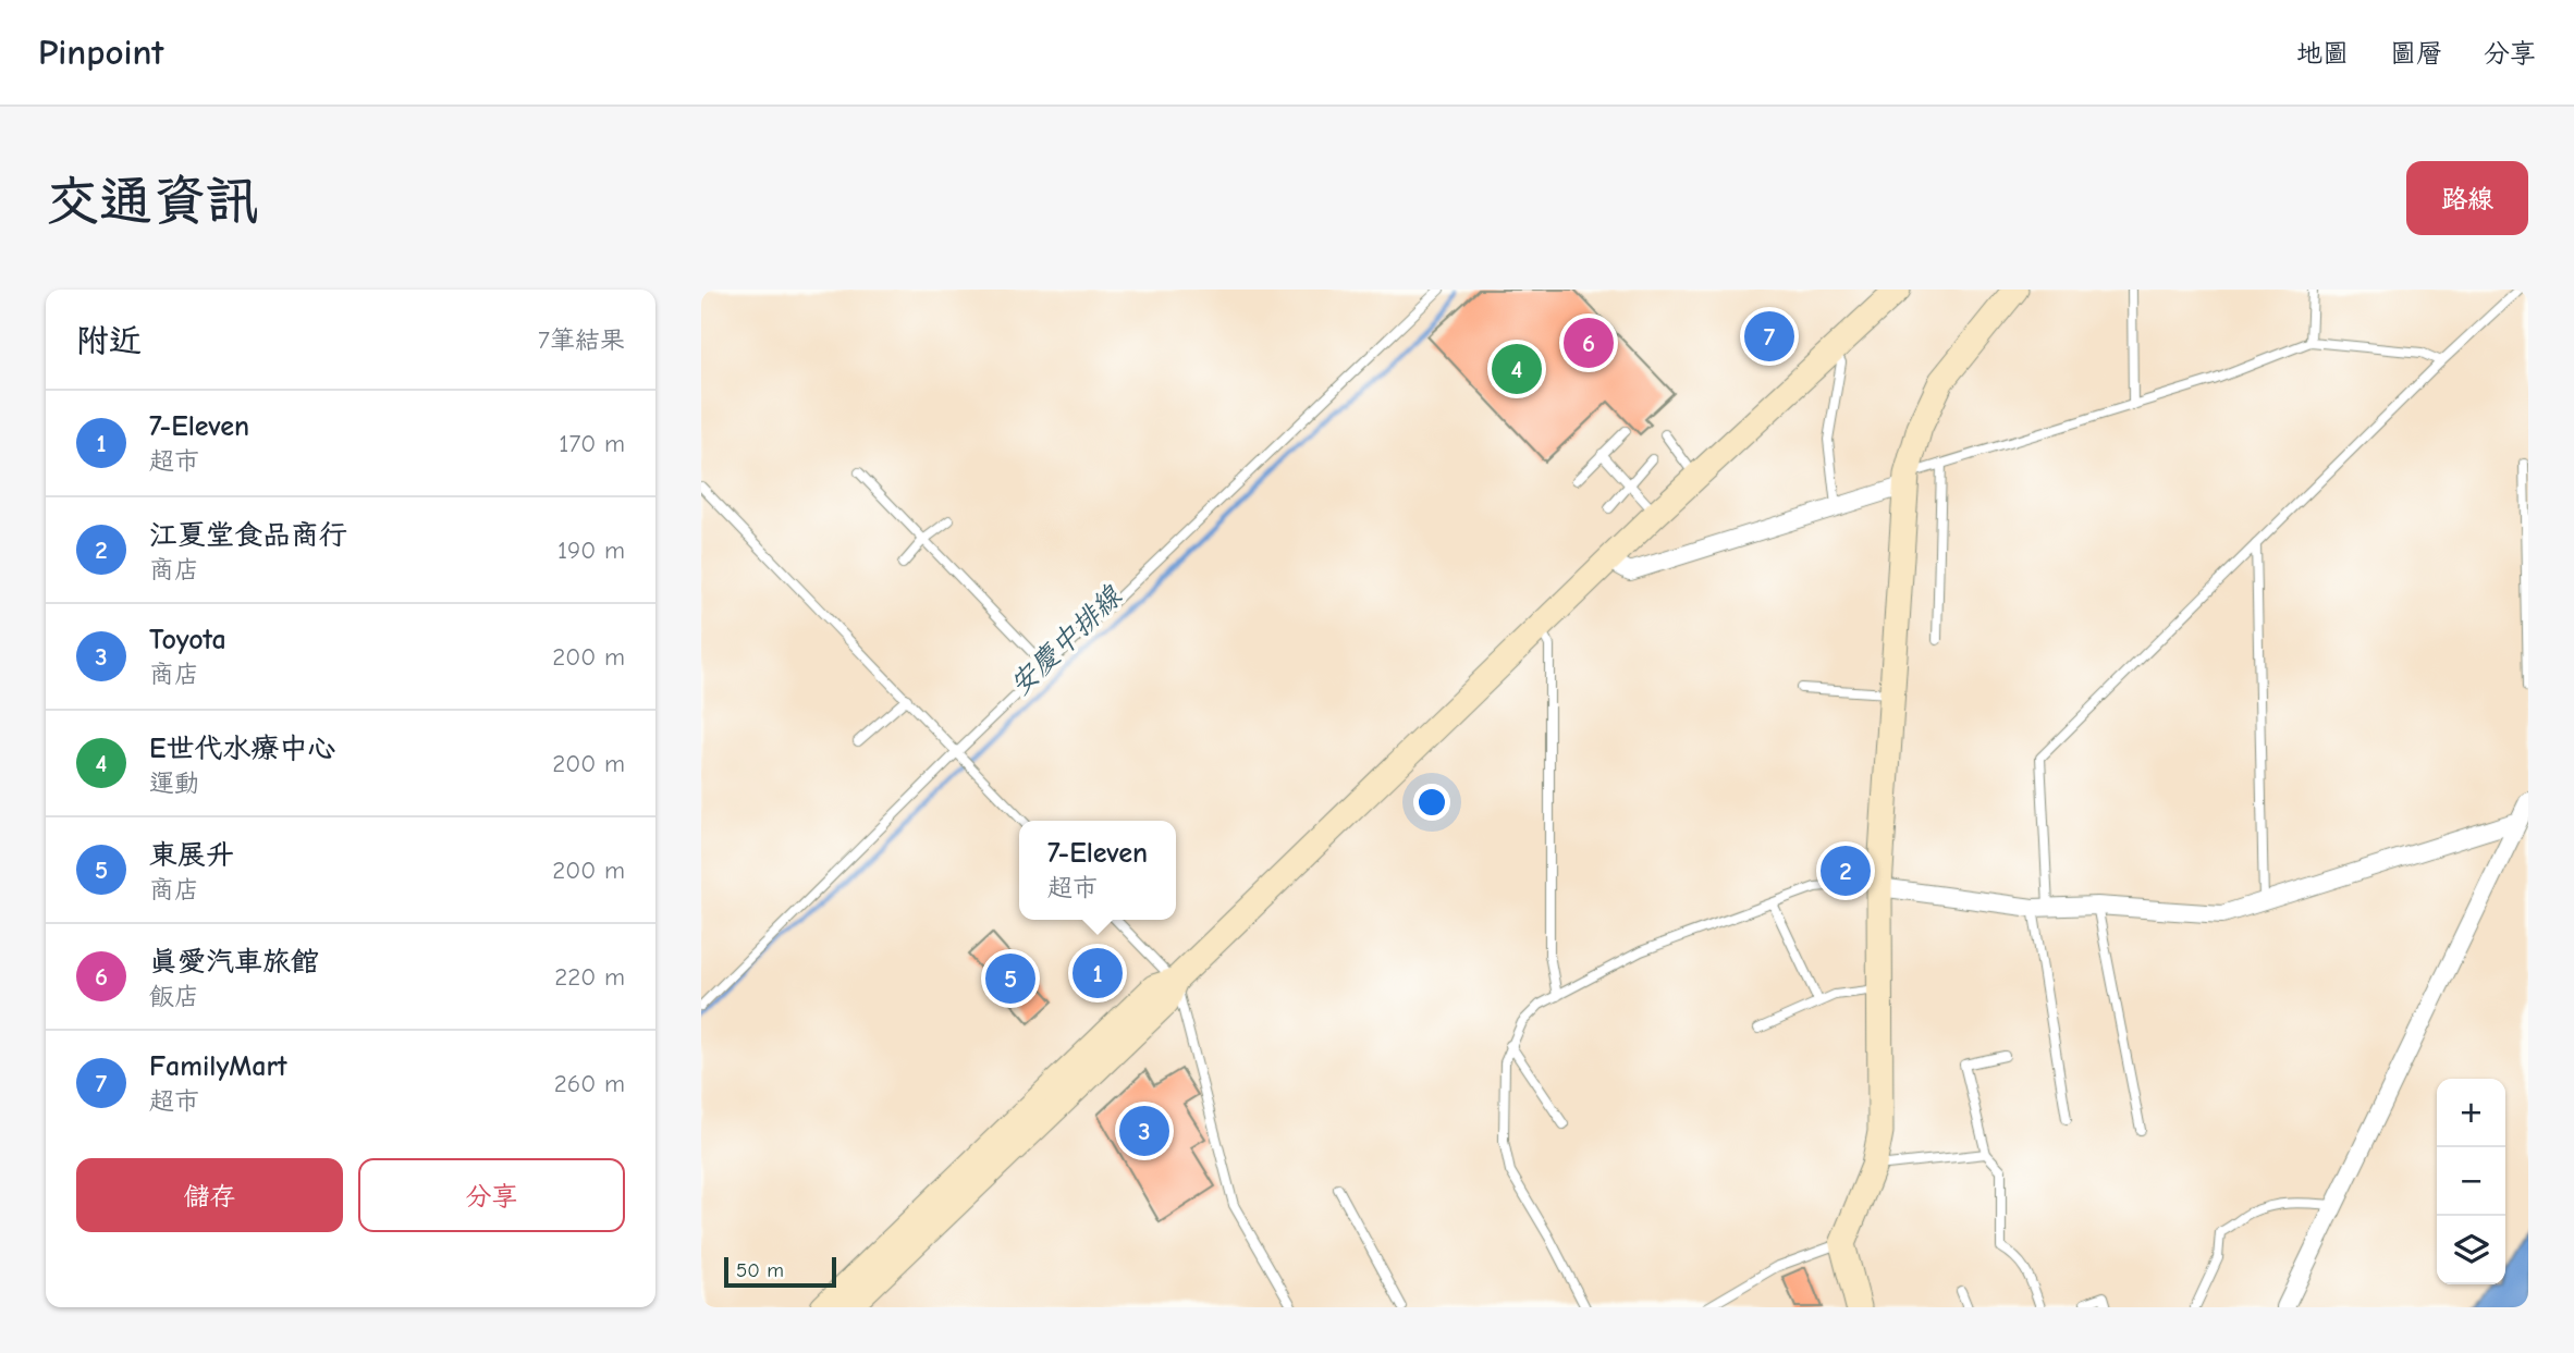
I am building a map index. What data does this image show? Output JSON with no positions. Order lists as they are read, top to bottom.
{
  "water": ["安慶中排線"],
  "scale_bar": "50 m",
  "page": {
    "header": "Pinpoint",
    "nav": ["地圖", "圖層", "分享"],
    "buttons": [
      "路線",
      ["儲存", "分享"]
    ],
    "title": "交通資訊",
    "heading": ["附近", "7筆結果"],
    "pins": [
      "7",
      "6",
      "4",
      "2",
      "1",
      "5",
      "3"
    ],
    "list": [
      {
        "mark": "1",
        "name": "7-Eleven",
        "note": "超市",
        "value": "170 m"
      },
      {
        "mark": "2",
        "name": "江夏堂食品商行",
        "note": "商店",
        "value": "190 m"
      },
      {
        "mark": "3",
        "name": "Toyota",
        "note": "商店",
        "value": "200 m"
      },
      {
        "mark": "4",
        "name": "E世代水療中心",
        "note": "運動",
        "value": "200 m"
      },
      {
        "mark": "5",
        "name": "東展升",
        "note": "商店",
        "value": "200 m"
      },
      {
        "mark": "6",
        "name": "真愛汽車旅館",
        "note": "飯店",
        "value": "220 m"
      },
      {
        "mark": "7",
        "name": "FamilyMart",
        "note": "超市",
        "value": "260 m"
      }
    ],
    "popup": ["7-Eleven", "超市"],
    "map_buttons": ["+", "−"],
    "scale": "50 m"
  }
}
